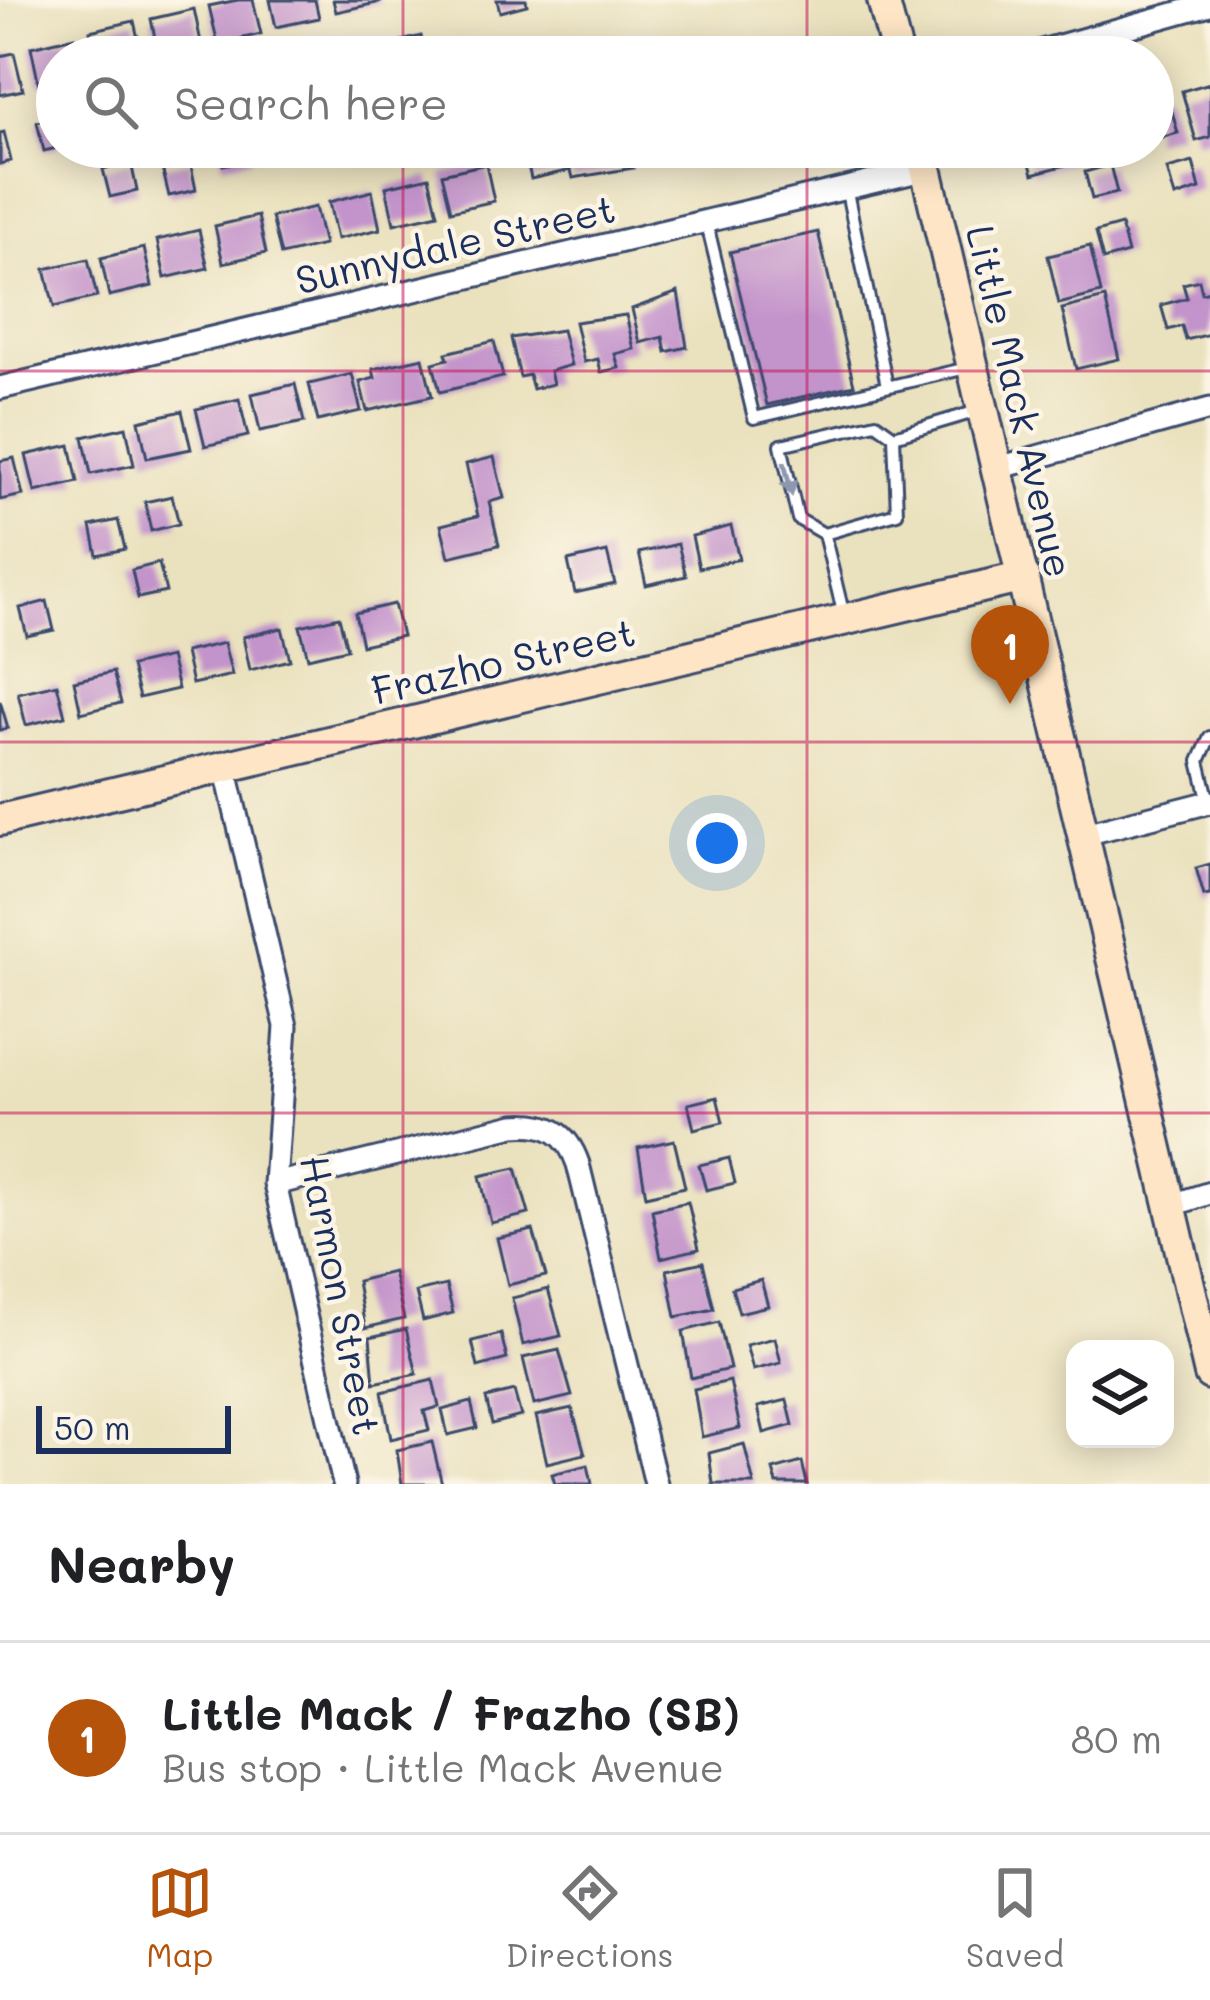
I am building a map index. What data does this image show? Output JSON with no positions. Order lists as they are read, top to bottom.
{
  "streets": {
    "main road": ["Little Mack Avenue", "Frazho Street"],
    "street": ["Sunnydale Street", "Harmon Street"]
  },
  "crossings": [
    ["Little Mack Avenue", "Frazho Street"],
    ["Frazho Street", "Harmon Street"]
  ],
  "scale_bar": "50 m",
  "page": {
    "search": "Search here",
    "pins": "1",
    "scale": "50 m",
    "heading": "Nearby",
    "list": [
      {
        "mark": "1",
        "name": "Little Mack / Frazho (SB)",
        "note": "Bus stop · Little Mack Avenue",
        "value": "80 m"
      }
    ],
    "nav": ["Map", "Directions", "Saved"]
  }
}
